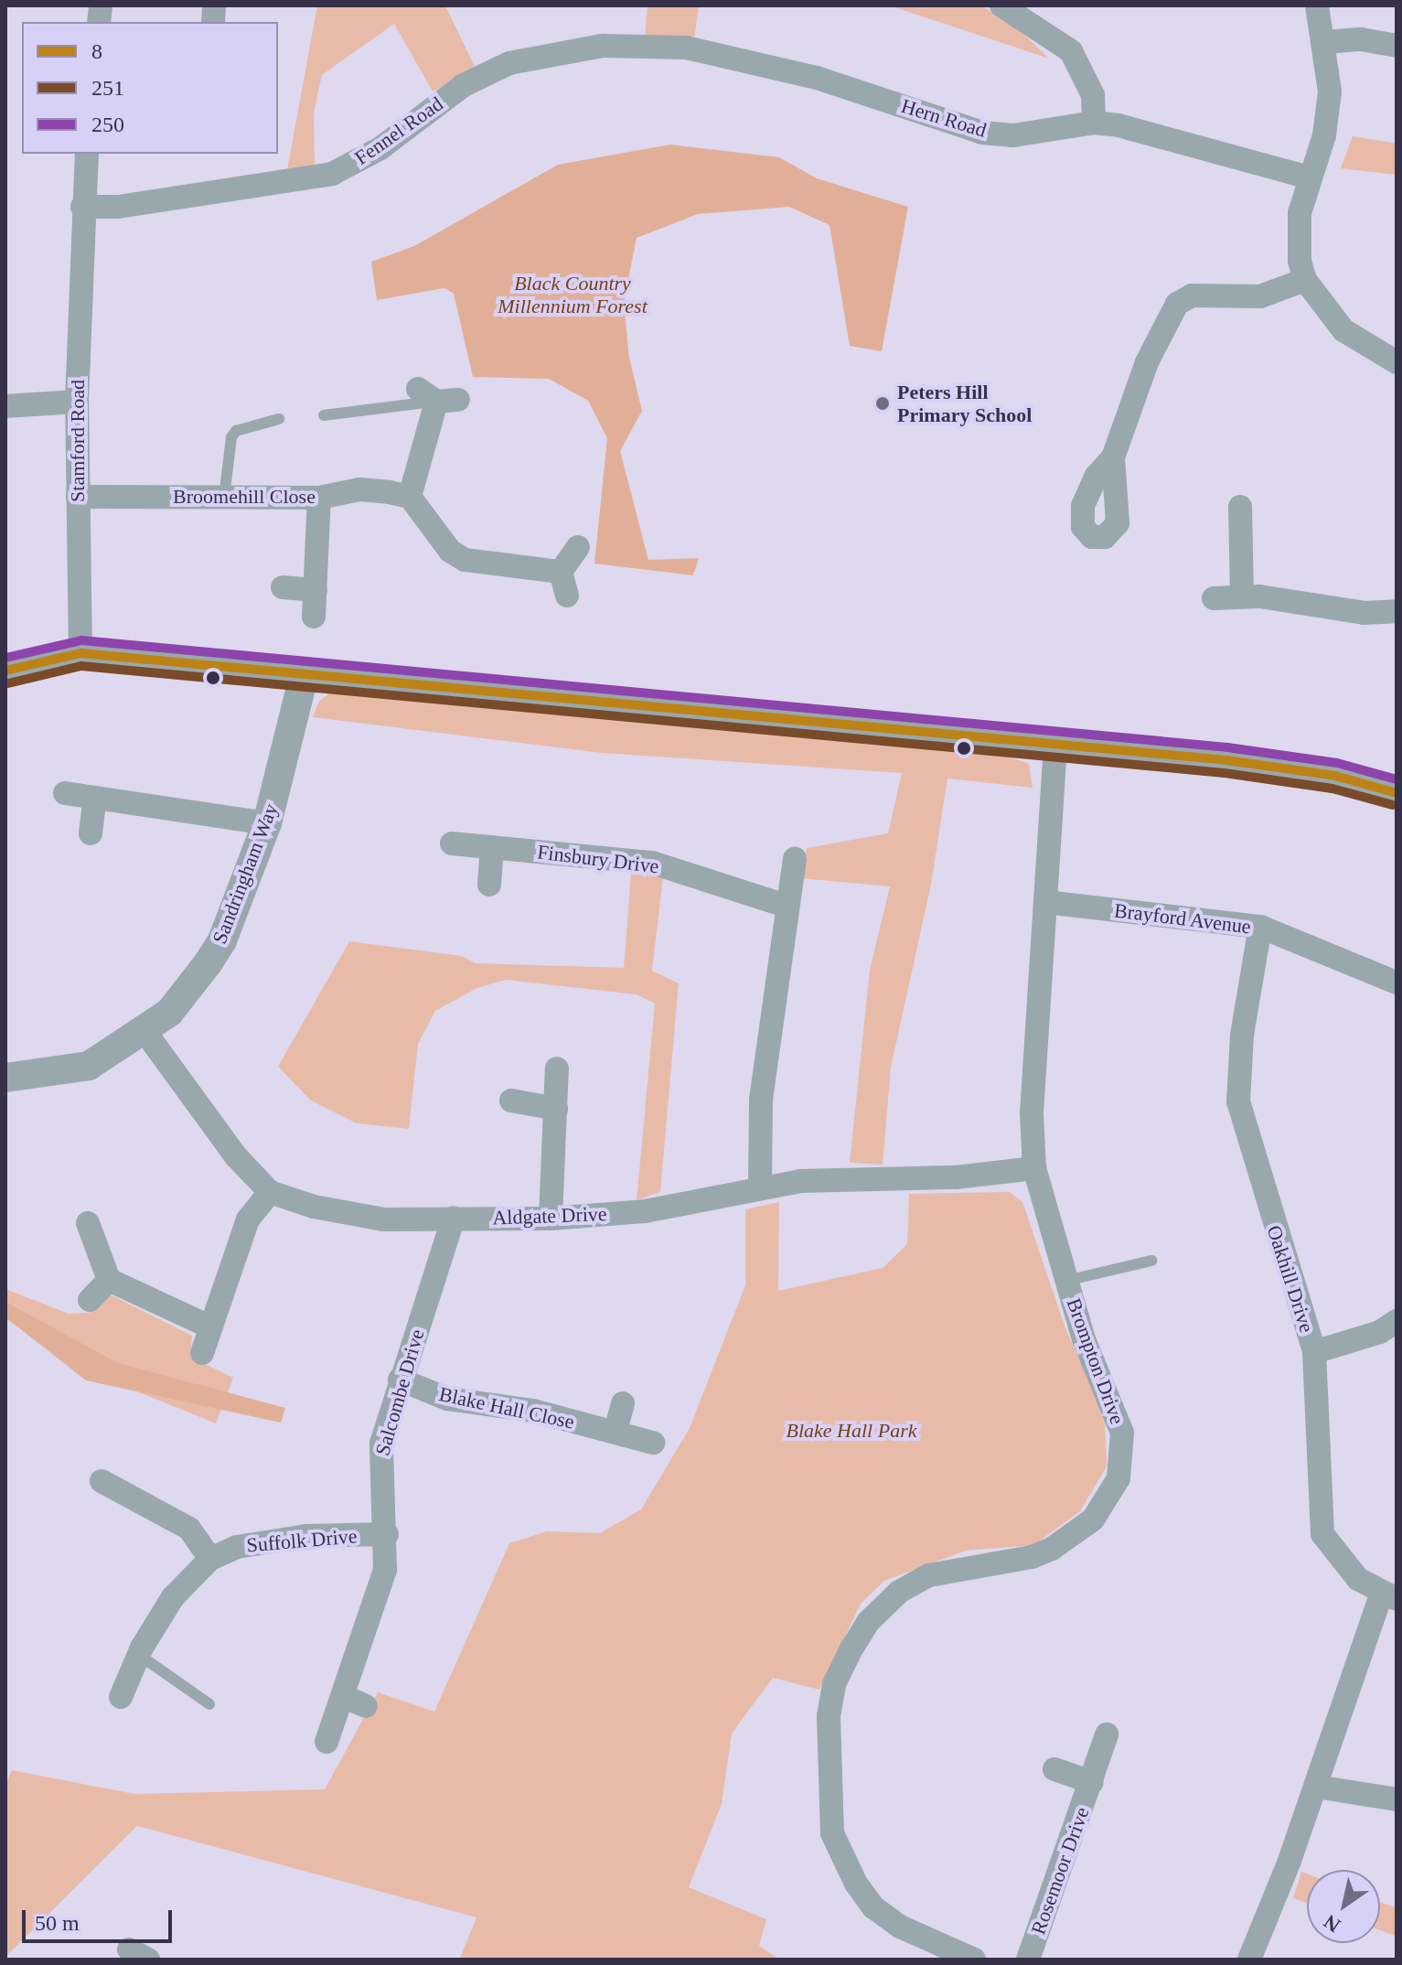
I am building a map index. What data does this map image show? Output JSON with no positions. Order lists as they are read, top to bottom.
{
  "streets": {
    "street": [
      "Hern Road",
      "Fennel Road",
      "Stamford Road",
      "Broomehill Close",
      "Finsbury Drive",
      "Sandringham Way",
      "Brayford Avenue",
      "Aldgate Drive",
      "Oakhill Drive",
      "Brompton Drive",
      "Salcombe Drive",
      "Blake Hall Close",
      "Suffolk Drive",
      "Rosemoor Drive"
    ]
  },
  "crossings": [
    ["Hern Road", "Fennel Road"],
    ["Fennel Road", "Stamford Road"],
    ["Stamford Road", "Broomehill Close"],
    ["Sandringham Way", "Aldgate Drive"],
    ["Brayford Avenue", "Oakhill Drive"],
    ["Brayford Avenue", "Brompton Drive"],
    ["Aldgate Drive", "Brompton Drive"],
    ["Aldgate Drive", "Salcombe Drive"],
    ["Salcombe Drive", "Blake Hall Close"],
    ["Salcombe Drive", "Suffolk Drive"]
  ],
  "parks": ["Black Country Millennium Forest", "Blake Hall Park"],
  "places": ["Peters Hill Primary School"],
  "lines": ["transit line 250", "transit line 8", "transit line 251"],
  "legend": ["8", "251", "250"],
  "scale_bar": "50 m",
  "north": "bottom left"
}
